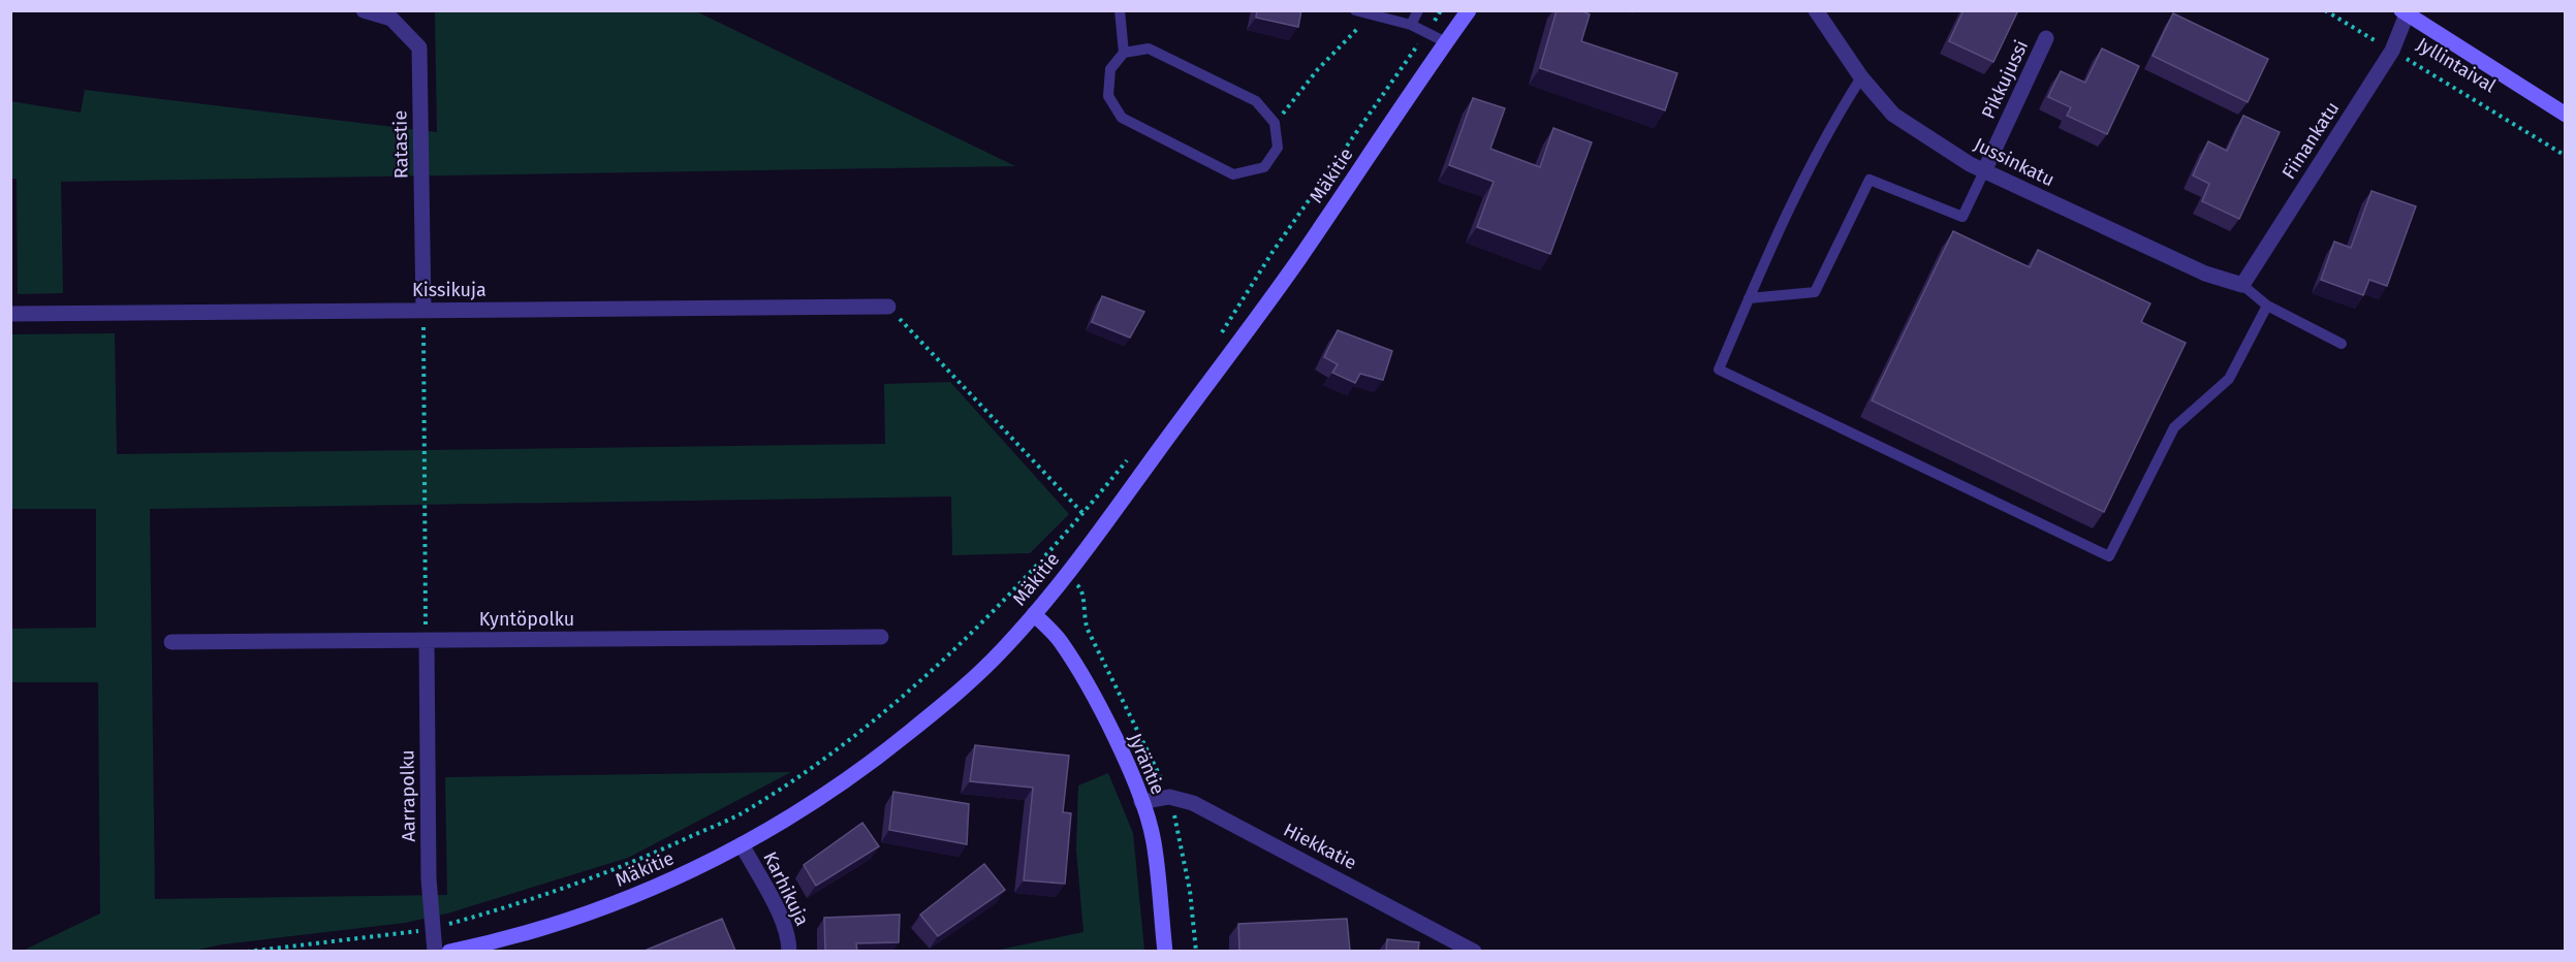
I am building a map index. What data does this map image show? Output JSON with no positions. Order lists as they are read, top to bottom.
{
  "streets": {
    "street": [
      "Jyllintaival",
      "Pikkujussi",
      "Fiinankatu",
      "Ratastie",
      "Jussinkatu",
      "Mäkitie",
      "Kissikuja",
      "Kyntöpolku",
      "Jyräntie",
      "Aarrapolku",
      "Hiekkatie",
      "Karhikuja"
    ]
  },
  "crossings": [
    ["Jyllintaival", "Fiinankatu"],
    ["Pikkujussi", "Jussinkatu"],
    ["Fiinankatu", "Jussinkatu"],
    ["Ratastie", "Kissikuja"],
    ["Mäkitie", "Jyräntie"],
    ["Mäkitie", "Aarrapolku"],
    ["Mäkitie", "Karhikuja"],
    ["Kyntöpolku", "Aarrapolku"],
    ["Jyräntie", "Hiekkatie"]
  ]
}
